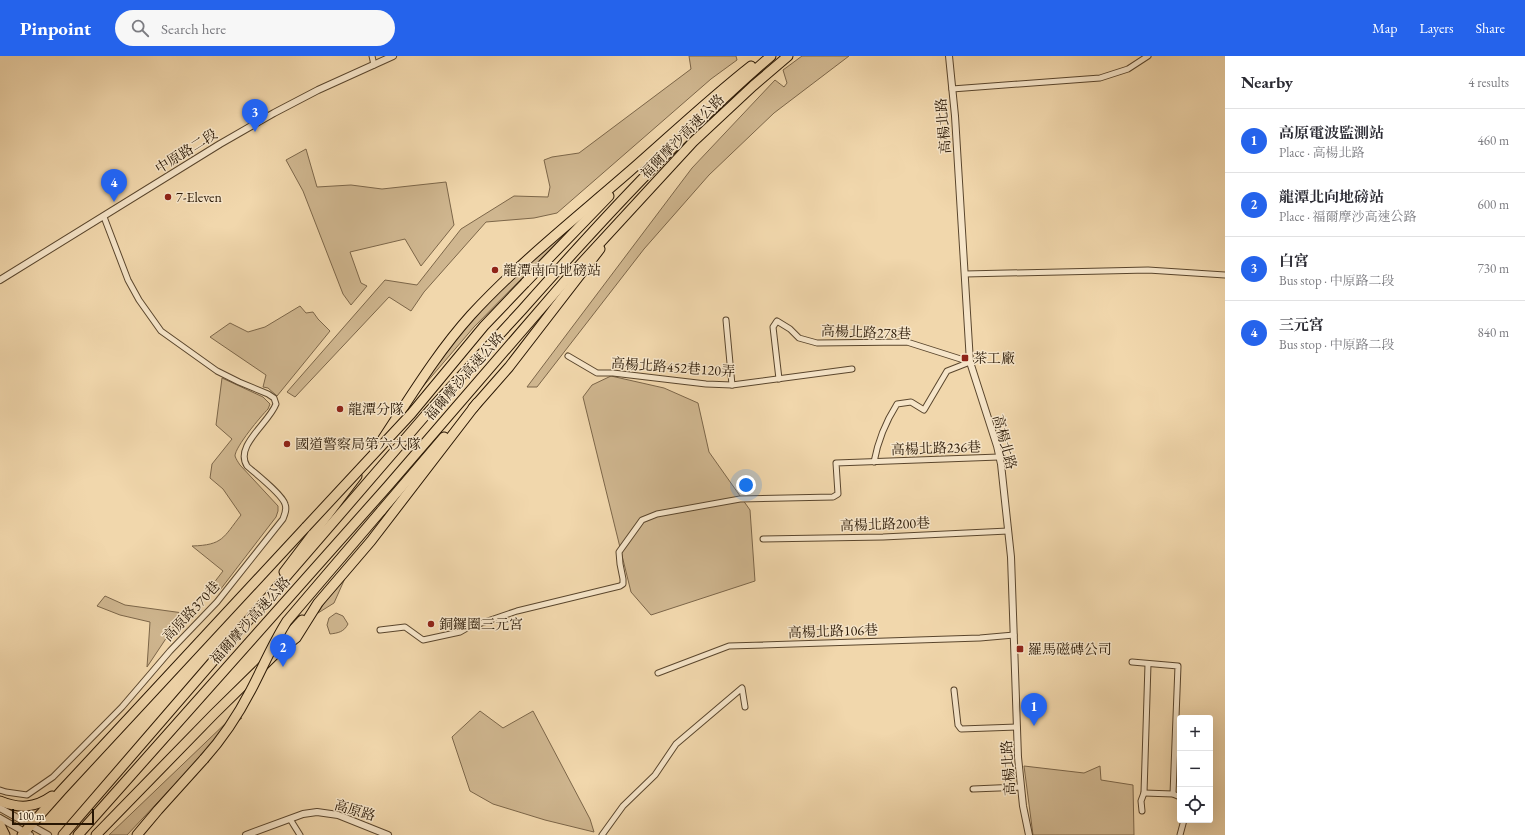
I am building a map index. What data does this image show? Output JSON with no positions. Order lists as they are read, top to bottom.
{
  "streets": {
    "highway": ["福爾摩沙高速公路"],
    "street": [
      "高楊北路",
      "中原路二段",
      "高楊北路278巷",
      "高楊北路452巷120弄",
      "高楊北路236巷",
      "高楊北路200巷",
      "高原路370巷",
      "高楊北路106巷",
      "高原路"
    ]
  },
  "crossings": [
    ["高楊北路", "高楊北路278巷"],
    ["高楊北路", "高楊北路236巷"],
    ["高楊北路", "高楊北路200巷"],
    ["高楊北路", "高楊北路106巷"],
    ["中原路二段", "高原路370巷"],
    ["高楊北路278巷", "高楊北路452巷120弄"]
  ],
  "places": {
    "other": [
      "7-Eleven",
      "龍潭南向地磅站",
      "龍潭分隊",
      "國道警察局第六大隊",
      "銅鑼圈三元宮"
    ],
    "transit": ["茶工廠", "羅馬磁磚公司"]
  },
  "scale_bar": "100 m",
  "page": {
    "header": "Pinpoint",
    "search": "Search here",
    "nav": ["Map", "Layers", "Share"],
    "heading": ["Nearby", "4 results"],
    "pins": [
      "3",
      "4",
      "2",
      "1"
    ],
    "list": [
      {
        "mark": "1",
        "name": "高原電波監測站",
        "note": "Place · 高楊北路",
        "value": "460 m"
      },
      {
        "mark": "2",
        "name": "龍潭北向地磅站",
        "note": "Place · 福爾摩沙高速公路",
        "value": "600 m"
      },
      {
        "mark": "3",
        "name": "白宮",
        "note": "Bus stop · 中原路二段",
        "value": "730 m"
      },
      {
        "mark": "4",
        "name": "三元宮",
        "note": "Bus stop · 中原路二段",
        "value": "840 m"
      }
    ],
    "map_buttons": ["+", "−"],
    "scale": "100 m"
  }
}
